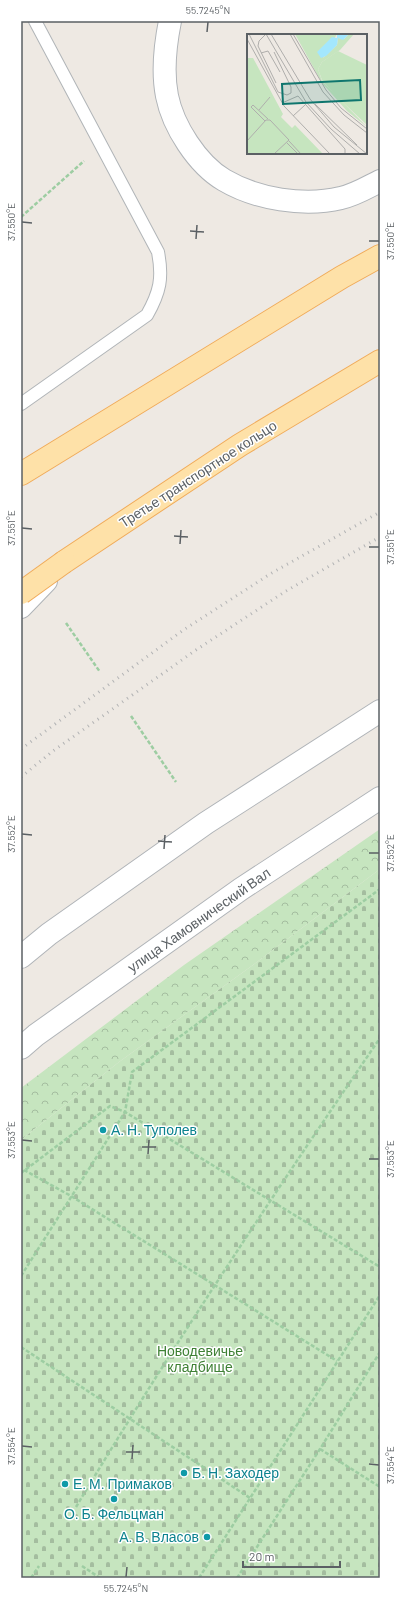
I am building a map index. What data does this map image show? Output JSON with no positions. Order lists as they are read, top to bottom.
{
  "streets": {
    "main road": ["Третье транспортное кольцо", "улица Хамовнический Вал"]
  },
  "parks": ["Новодевичье кладбище"],
  "places": [
    "А. Н. Туполев",
    "Б. Н. Заходер",
    "Е. М. Примаков",
    "О. Б. Фельцман",
    "А. В. Власов"
  ],
  "scale_bar": "20 m",
  "coordinates": [
    "55.7245°N",
    "37.550°E",
    "37.551°E",
    "37.552°E",
    "37.553°E",
    "37.554°E"
  ]
}
